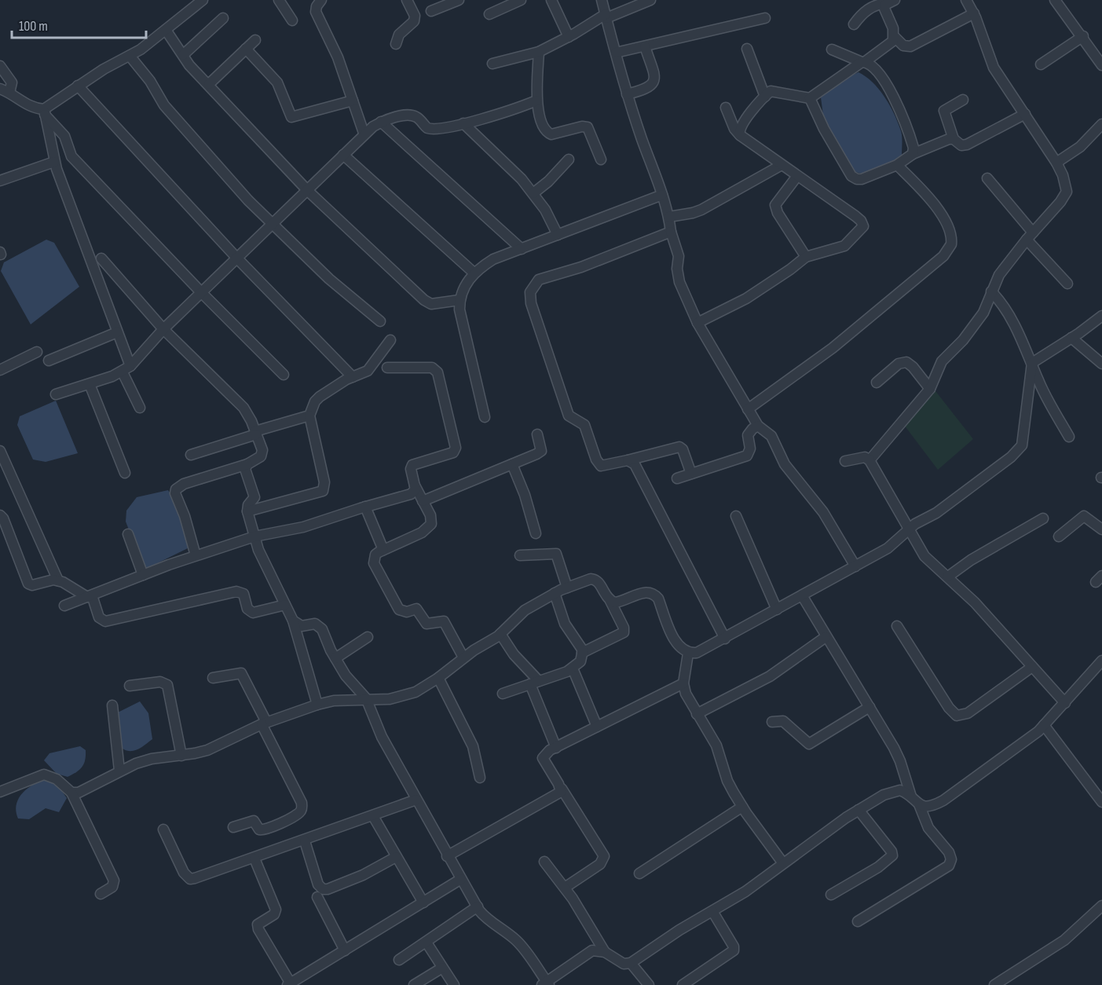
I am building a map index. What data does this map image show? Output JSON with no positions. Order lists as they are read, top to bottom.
{
  "scale_bar": "100 m"
}
